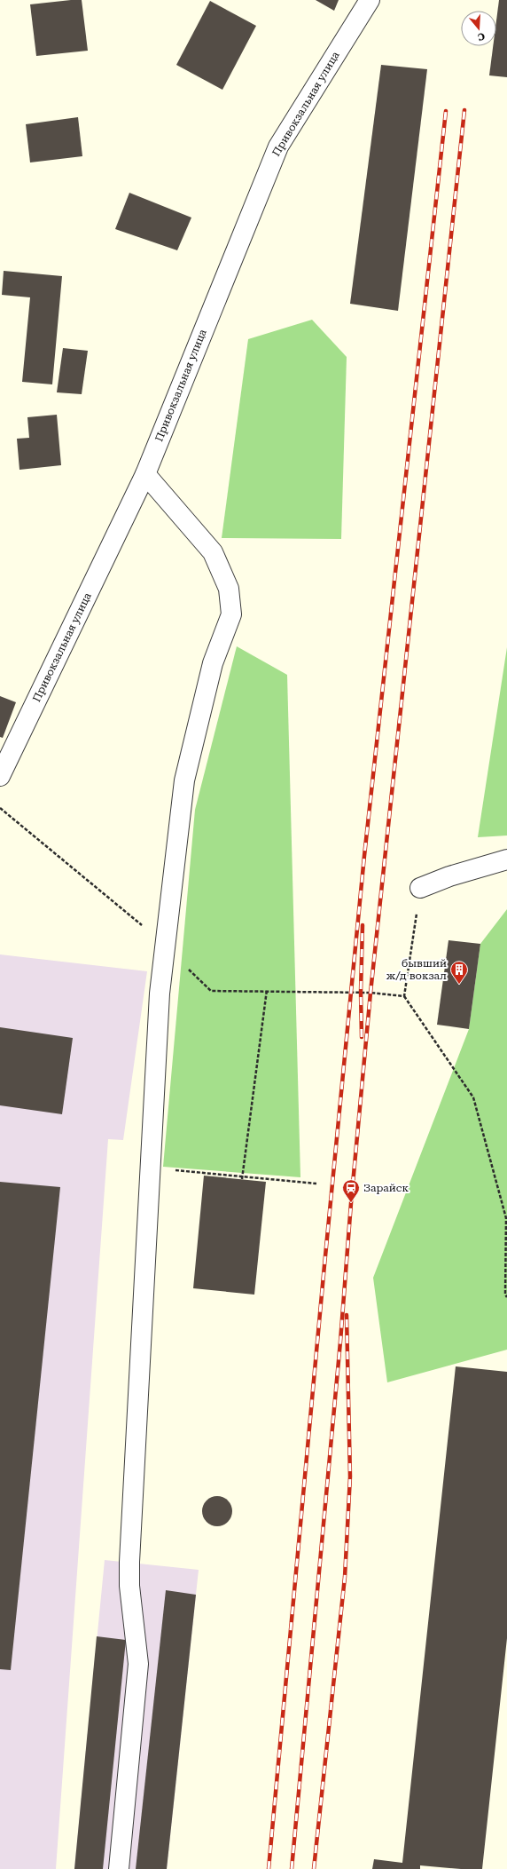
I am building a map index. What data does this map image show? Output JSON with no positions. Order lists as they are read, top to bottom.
{
  "streets": {
    "street": ["Привокзальная улица"]
  },
  "places": {
    "building": ["бывший ж/д вокзал"],
    "station": ["Зарайск"]
  },
  "north": "bottom"
}
